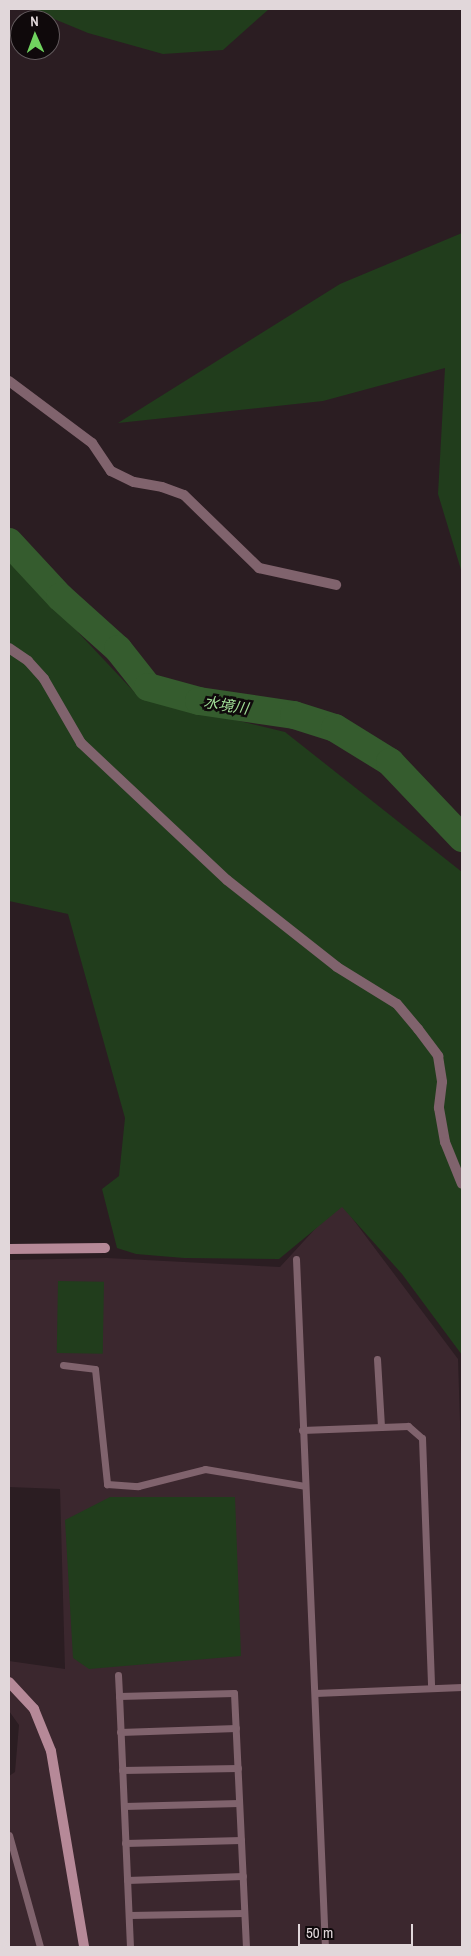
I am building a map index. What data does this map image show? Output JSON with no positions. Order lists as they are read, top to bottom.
{
  "water": ["水境川"],
  "scale_bar": "50 m",
  "north": "top"
}
